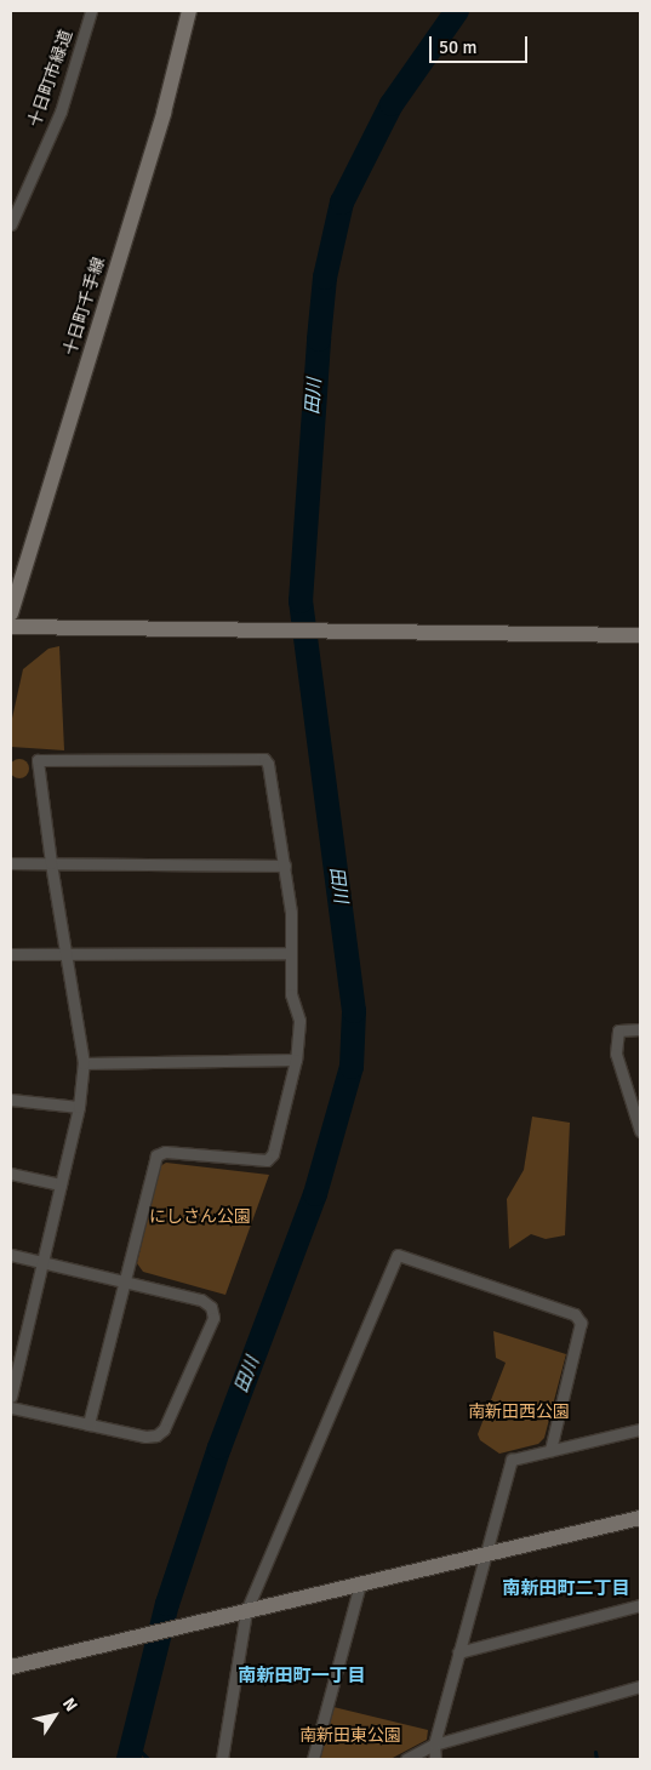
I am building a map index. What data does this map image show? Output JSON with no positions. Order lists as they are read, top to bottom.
{
  "streets": {
    "street": ["十日町市緑道", "十日町千手線"]
  },
  "districts": ["南新田町二丁目", "南新田町一丁目"],
  "water": ["田川"],
  "parks": ["にしさん公園", "南新田西公園", "南新田東公園"],
  "scale_bar": "50 m",
  "north": "top right"
}
